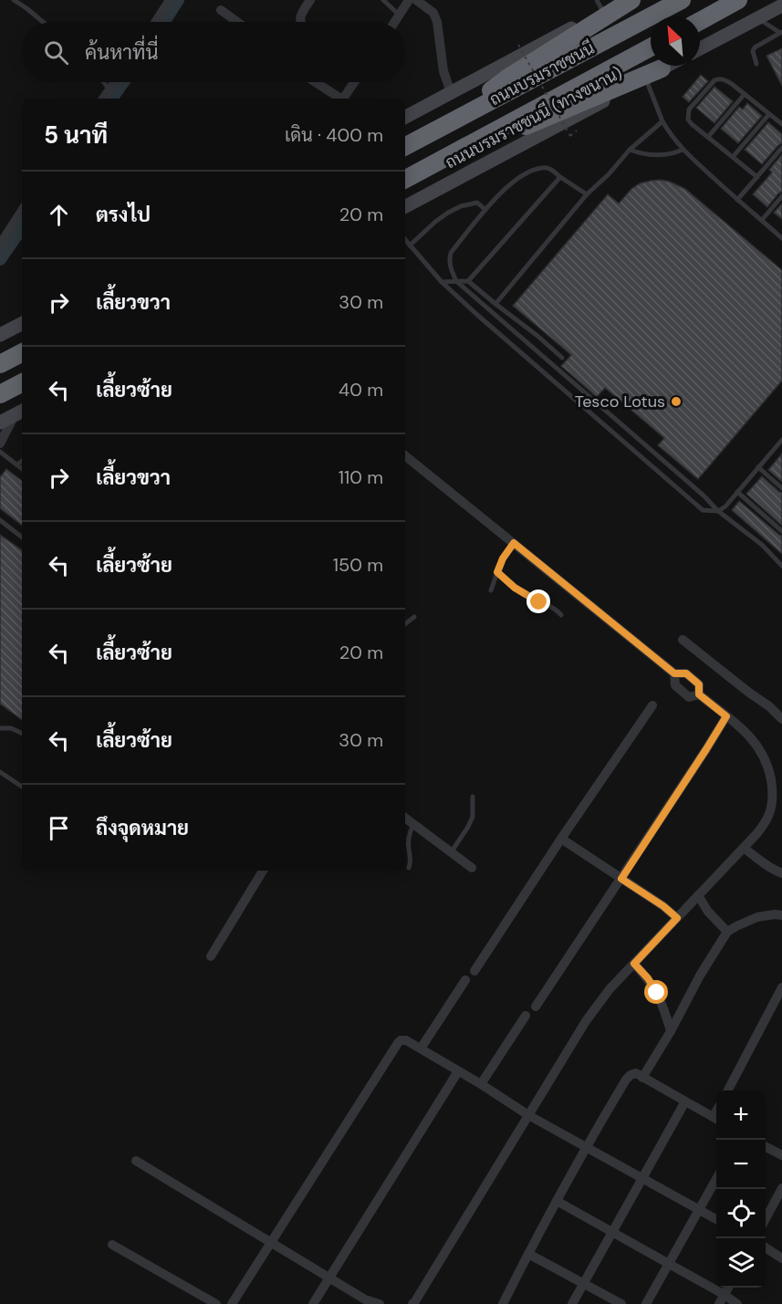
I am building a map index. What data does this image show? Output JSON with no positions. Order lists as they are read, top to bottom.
{
  "streets": {
    "highway": ["ถนนบรมราชชนนี"],
    "main road": ["ถนนบรมราชชนนี (ทางขนาน)"]
  },
  "places": ["Tesco Lotus"],
  "north": "top left",
  "page": {
    "search": "ค้นหาที่นี่",
    "heading": ["5 นาที", "เดิน · 400 m"],
    "list": [
      ["ตรงไป", "20 m"],
      ["เลี้ยวขวา", "30 m"],
      ["เลี้ยวซ้าย", "40 m"],
      ["เลี้ยวขวา", "110 m"],
      ["เลี้ยวซ้าย", "150 m"],
      ["เลี้ยวซ้าย", "20 m"],
      ["เลี้ยวซ้าย", "30 m"],
      "ถึงจุดหมาย"
    ],
    "map_buttons": ["+", "−"]
  }
}
